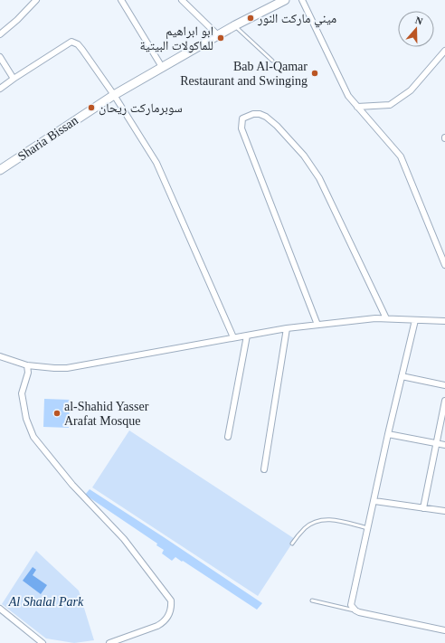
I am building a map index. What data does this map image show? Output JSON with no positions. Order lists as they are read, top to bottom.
{
  "streets": {
    "street": ["Sharia Bissan"]
  },
  "parks": ["Al Shalal Park"],
  "places": [
    "ميني ماركت النور",
    "ابو ابراهيم للماكولات البيتية",
    "Bab Al-Qamar Restaurant and Swinging",
    "سوبرماركت ريحان",
    "al-Shahid Yasser Arafat Mosque"
  ],
  "north": "top"
}
